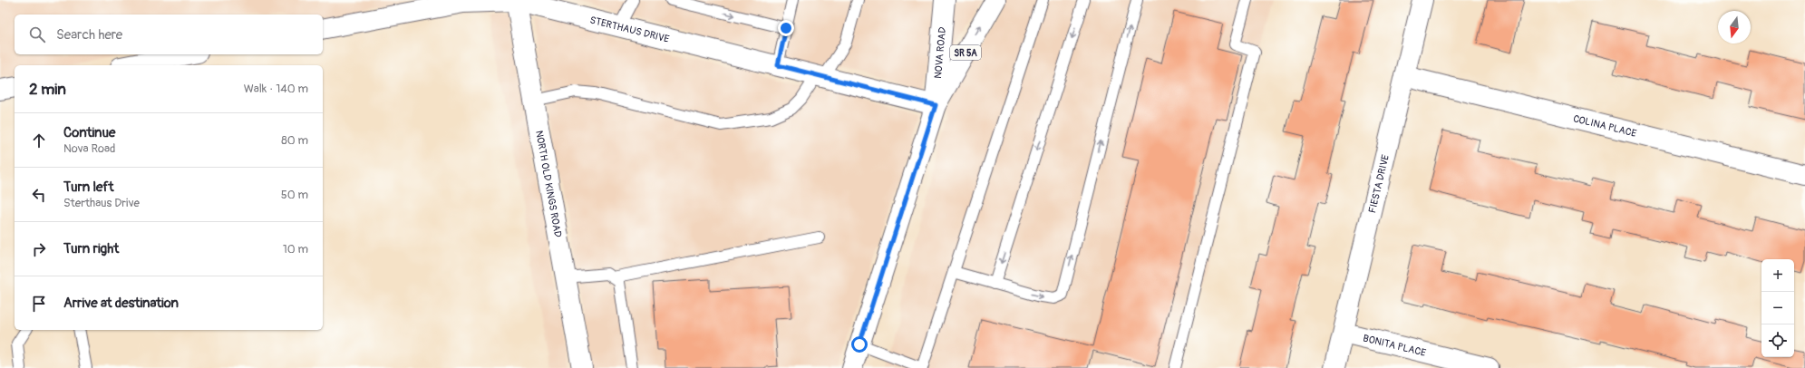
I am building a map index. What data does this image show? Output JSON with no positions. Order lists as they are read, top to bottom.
{
  "streets": {
    "street": [
      "STERTHAUS DRIVE",
      "NOVA ROAD",
      "SR 5A",
      "COLINA PLACE",
      "NORTH OLD KINGS ROAD",
      "FIESTA DRIVE",
      "BONITA PLACE"
    ]
  },
  "crossings": [
    ["STERTHAUS DRIVE", "NOVA ROAD"],
    ["STERTHAUS DRIVE", "NORTH OLD KINGS ROAD"],
    ["COLINA PLACE", "FIESTA DRIVE"],
    ["FIESTA DRIVE", "BONITA PLACE"]
  ],
  "north": "bottom",
  "page": {
    "search": "Search here",
    "heading": ["2 min", "Walk · 140 m"],
    "list": [
      ["Continue", "Nova Road", "80 m"],
      ["Turn left", "Sterthaus Drive", "50 m"],
      ["Turn right", "10 m"],
      "Arrive at destination"
    ],
    "map_buttons": ["+", "−"]
  }
}
